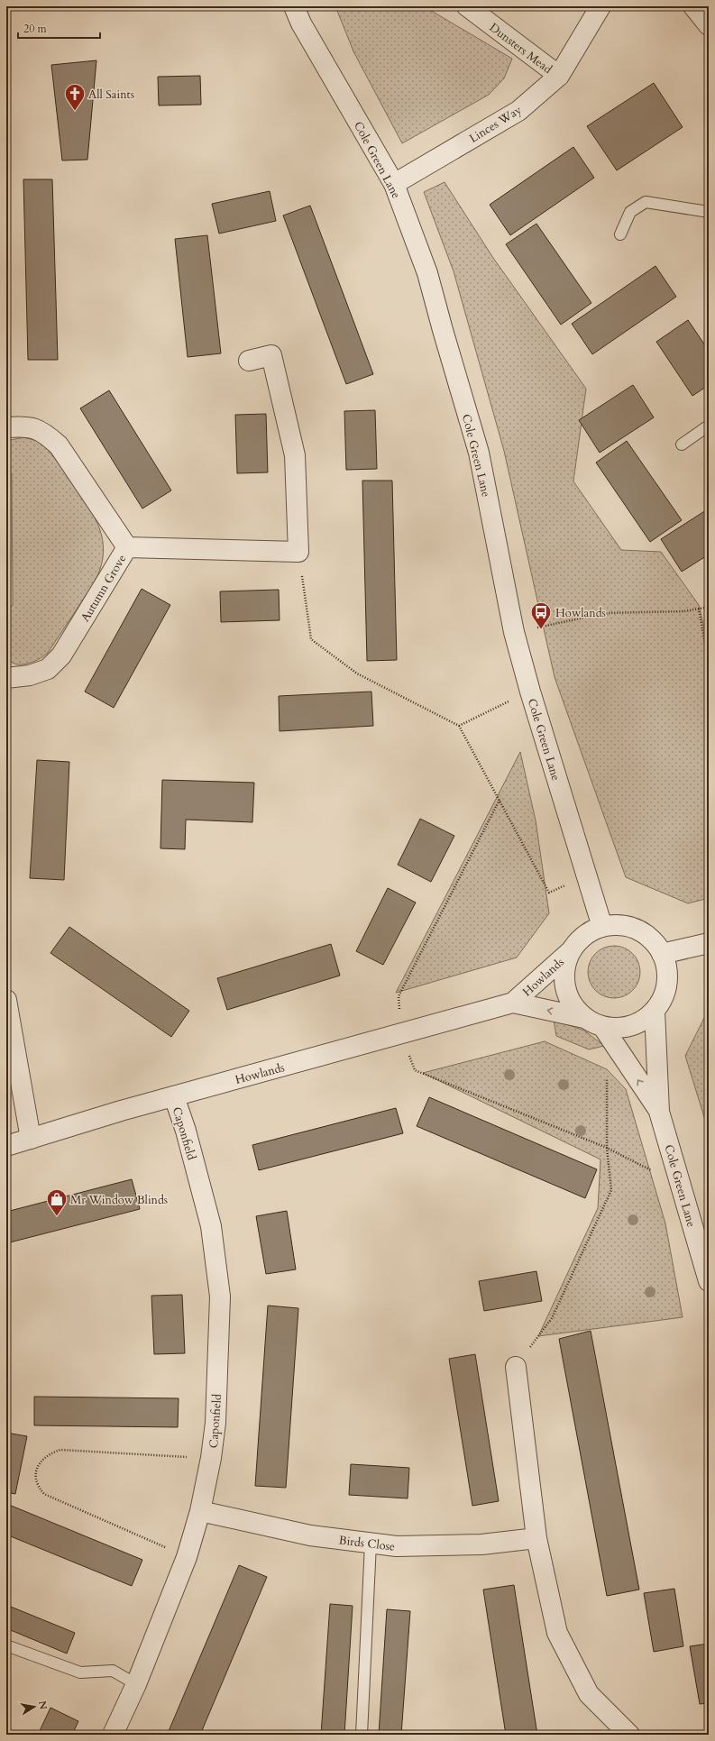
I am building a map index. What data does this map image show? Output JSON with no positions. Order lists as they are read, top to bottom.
{
  "streets": {
    "street": [
      "Dunsters Mead",
      "Linces Way",
      "Cole Green Lane",
      "Autumn Grove",
      "Howlands",
      "Caponfield",
      "Birds Close"
    ]
  },
  "crossings": [
    ["Dunsters Mead", "Linces Way"],
    ["Linces Way", "Cole Green Lane"],
    ["Cole Green Lane", "Howlands"],
    ["Howlands", "Caponfield"],
    ["Caponfield", "Birds Close"]
  ],
  "places": {
    "church": ["All Saints"],
    "bus stop": ["Howlands"],
    "shop": ["Mr Window Blinds"]
  },
  "scale_bar": "20 m",
  "north": "right"
}
